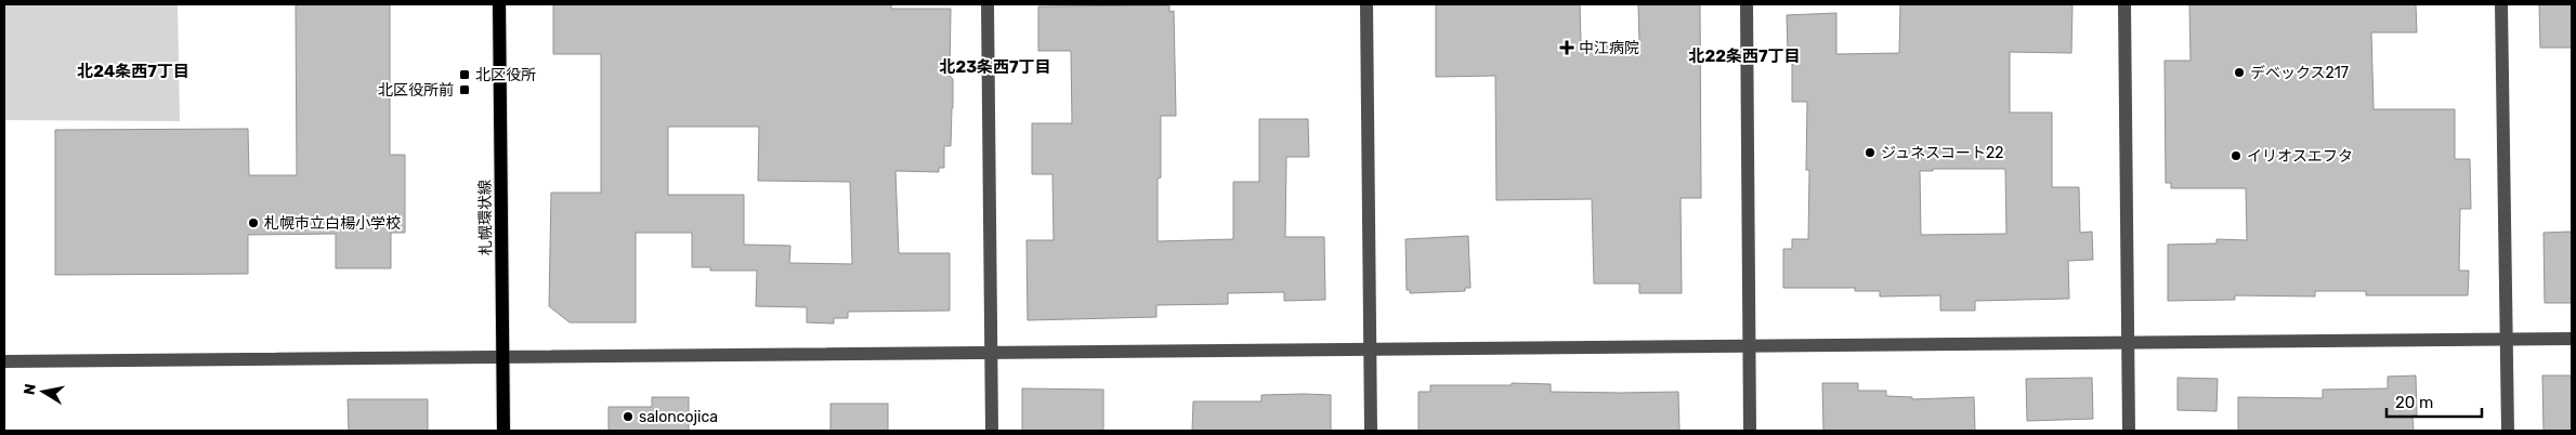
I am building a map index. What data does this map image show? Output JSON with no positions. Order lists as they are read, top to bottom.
{
  "streets": {
    "main road": ["札幌環状線"]
  },
  "districts": ["北22条西7丁目", "北23条西7丁目", "北24条西7丁目"],
  "places": {
    "health": ["中江病院"],
    "other": [
      "デベックス217",
      "ジュネスコート22",
      "イリオスエフタ",
      "札幌市立白楊小学校",
      "saloncojica"
    ],
    "transit": ["北区役所", "北区役所前"]
  },
  "scale_bar": "20 m",
  "north": "left"
}
